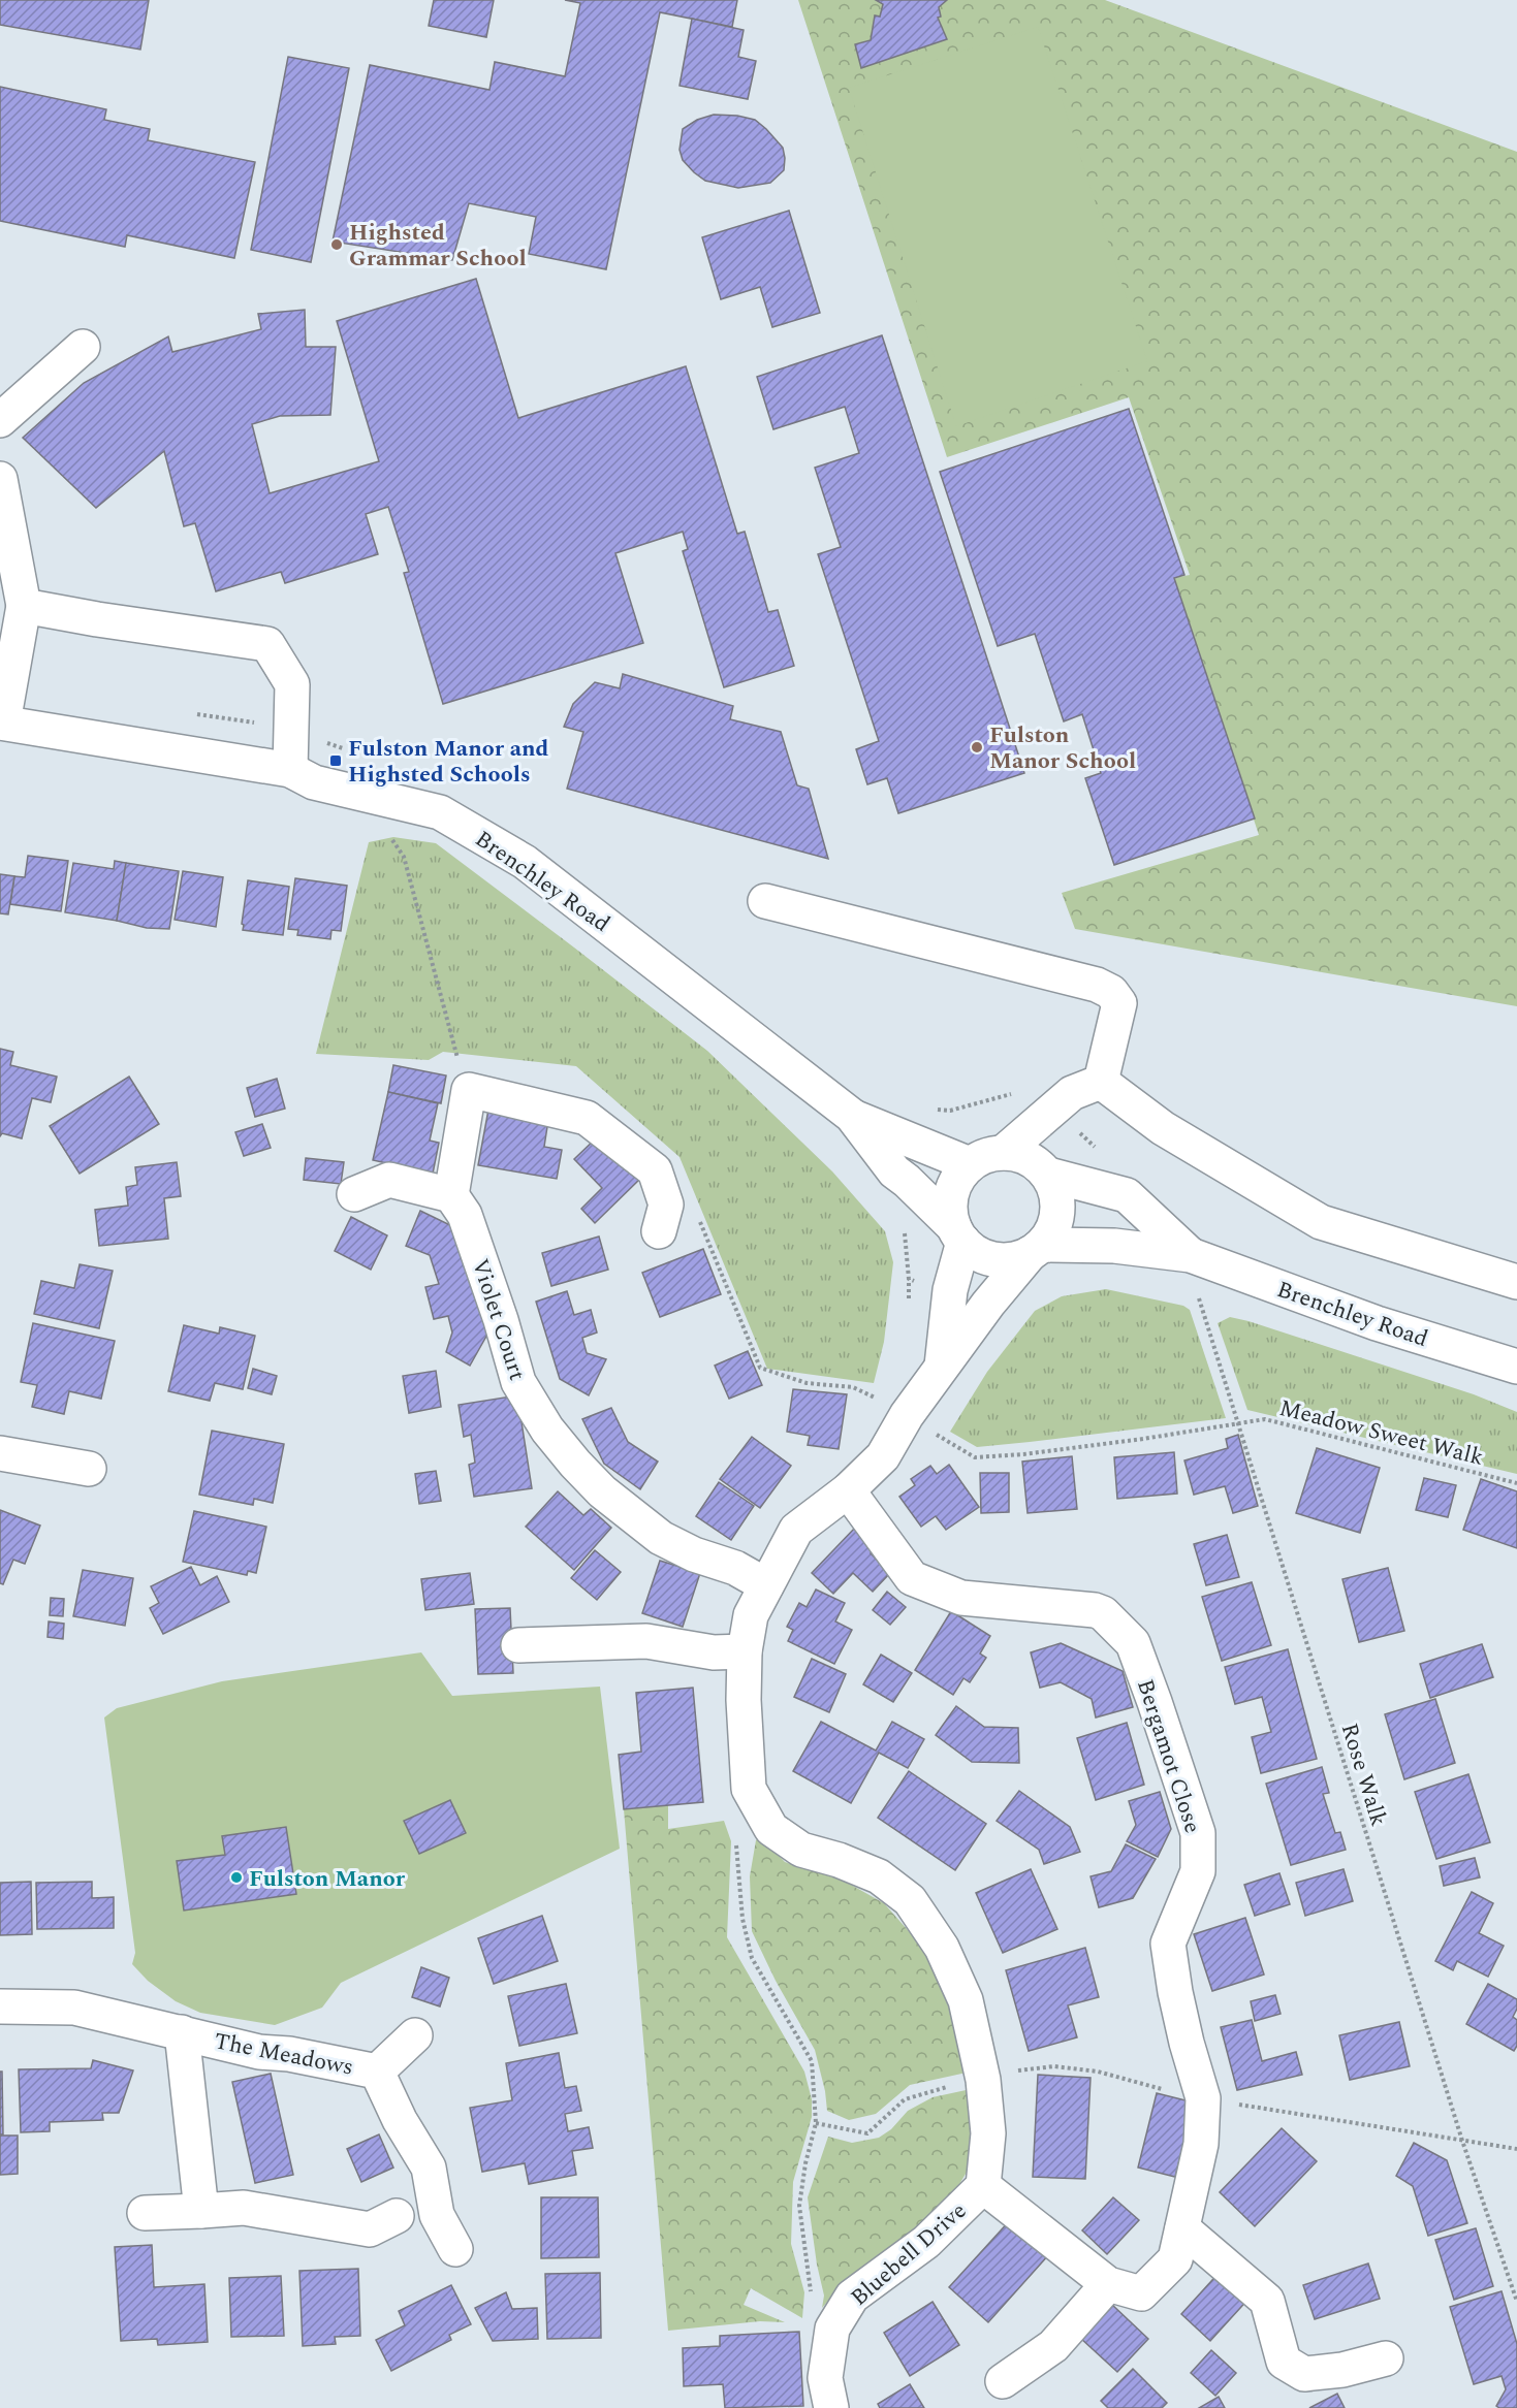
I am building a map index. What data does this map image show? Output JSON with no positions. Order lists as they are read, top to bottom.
{
  "streets": {
    "street": [
      "Brenchley Road",
      "Violet Court",
      "Bergamot Close",
      "The Meadows",
      "Bluebell Drive"
    ],
    "path": ["Meadow Sweet Walk", "Rose Walk"]
  },
  "crossings": [
    ["Brenchley Road", "Rose Walk"],
    ["Brenchley Road", "Bluebell Drive"],
    ["Violet Court", "Bluebell Drive"],
    ["Meadow Sweet Walk", "Rose Walk"],
    ["Meadow Sweet Walk", "Bluebell Drive"],
    ["Bergamot Close", "Bluebell Drive"]
  ],
  "places": {
    "other": ["Highsted Grammar School", "Fulston Manor School", "Fulston Manor"],
    "transit": ["Fulston Manor and Highsted Schools"]
  }
}
